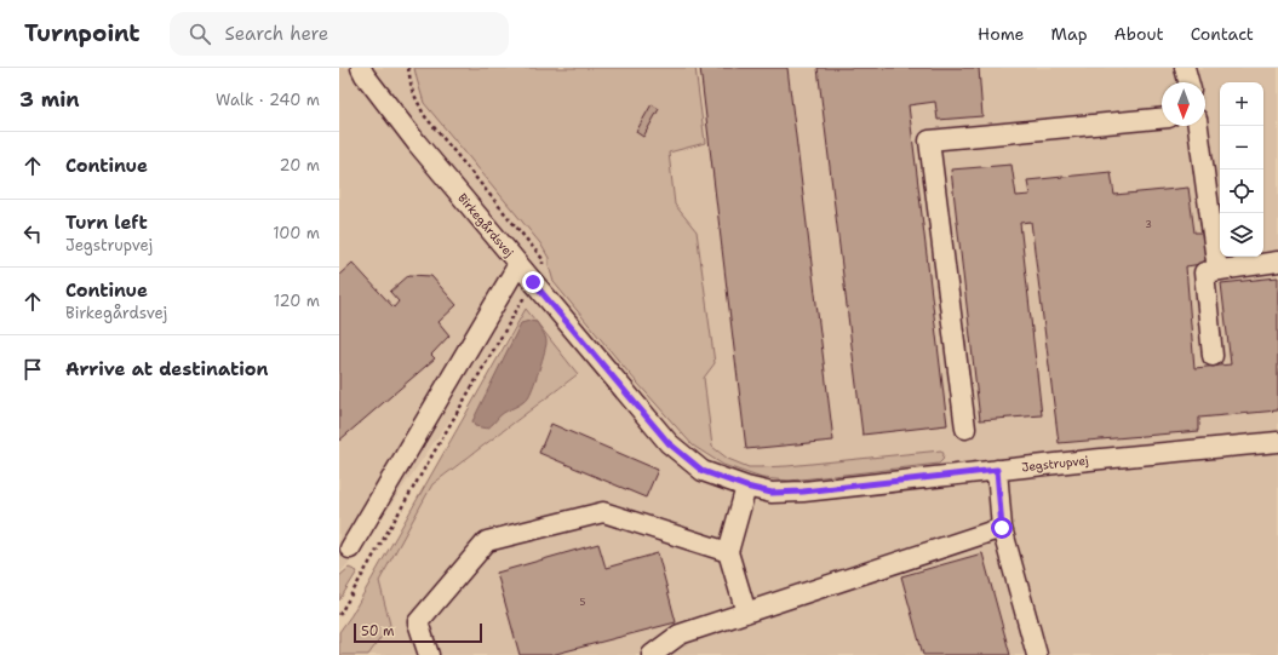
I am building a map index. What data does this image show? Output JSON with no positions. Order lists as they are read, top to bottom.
{
  "streets": {
    "street": ["Birkegårdsvej", "Jegstrupvej"]
  },
  "crossings": [
    ["Birkegårdsvej", "Jegstrupvej"]
  ],
  "house_numbers": ["3", "5"],
  "scale_bar": "50 m",
  "north": "bottom",
  "page": {
    "header": "Turnpoint",
    "search": "Search here",
    "nav": [
      "Home",
      "Map",
      "About",
      "Contact"
    ],
    "heading": ["3 min", "Walk · 240 m"],
    "map_buttons": ["+", "−"],
    "list": [
      ["Continue", "20 m"],
      ["Turn left", "Jegstrupvej", "100 m"],
      ["Continue", "Birkegårdsvej", "120 m"],
      "Arrive at destination"
    ],
    "scale": "50 m"
  }
}
